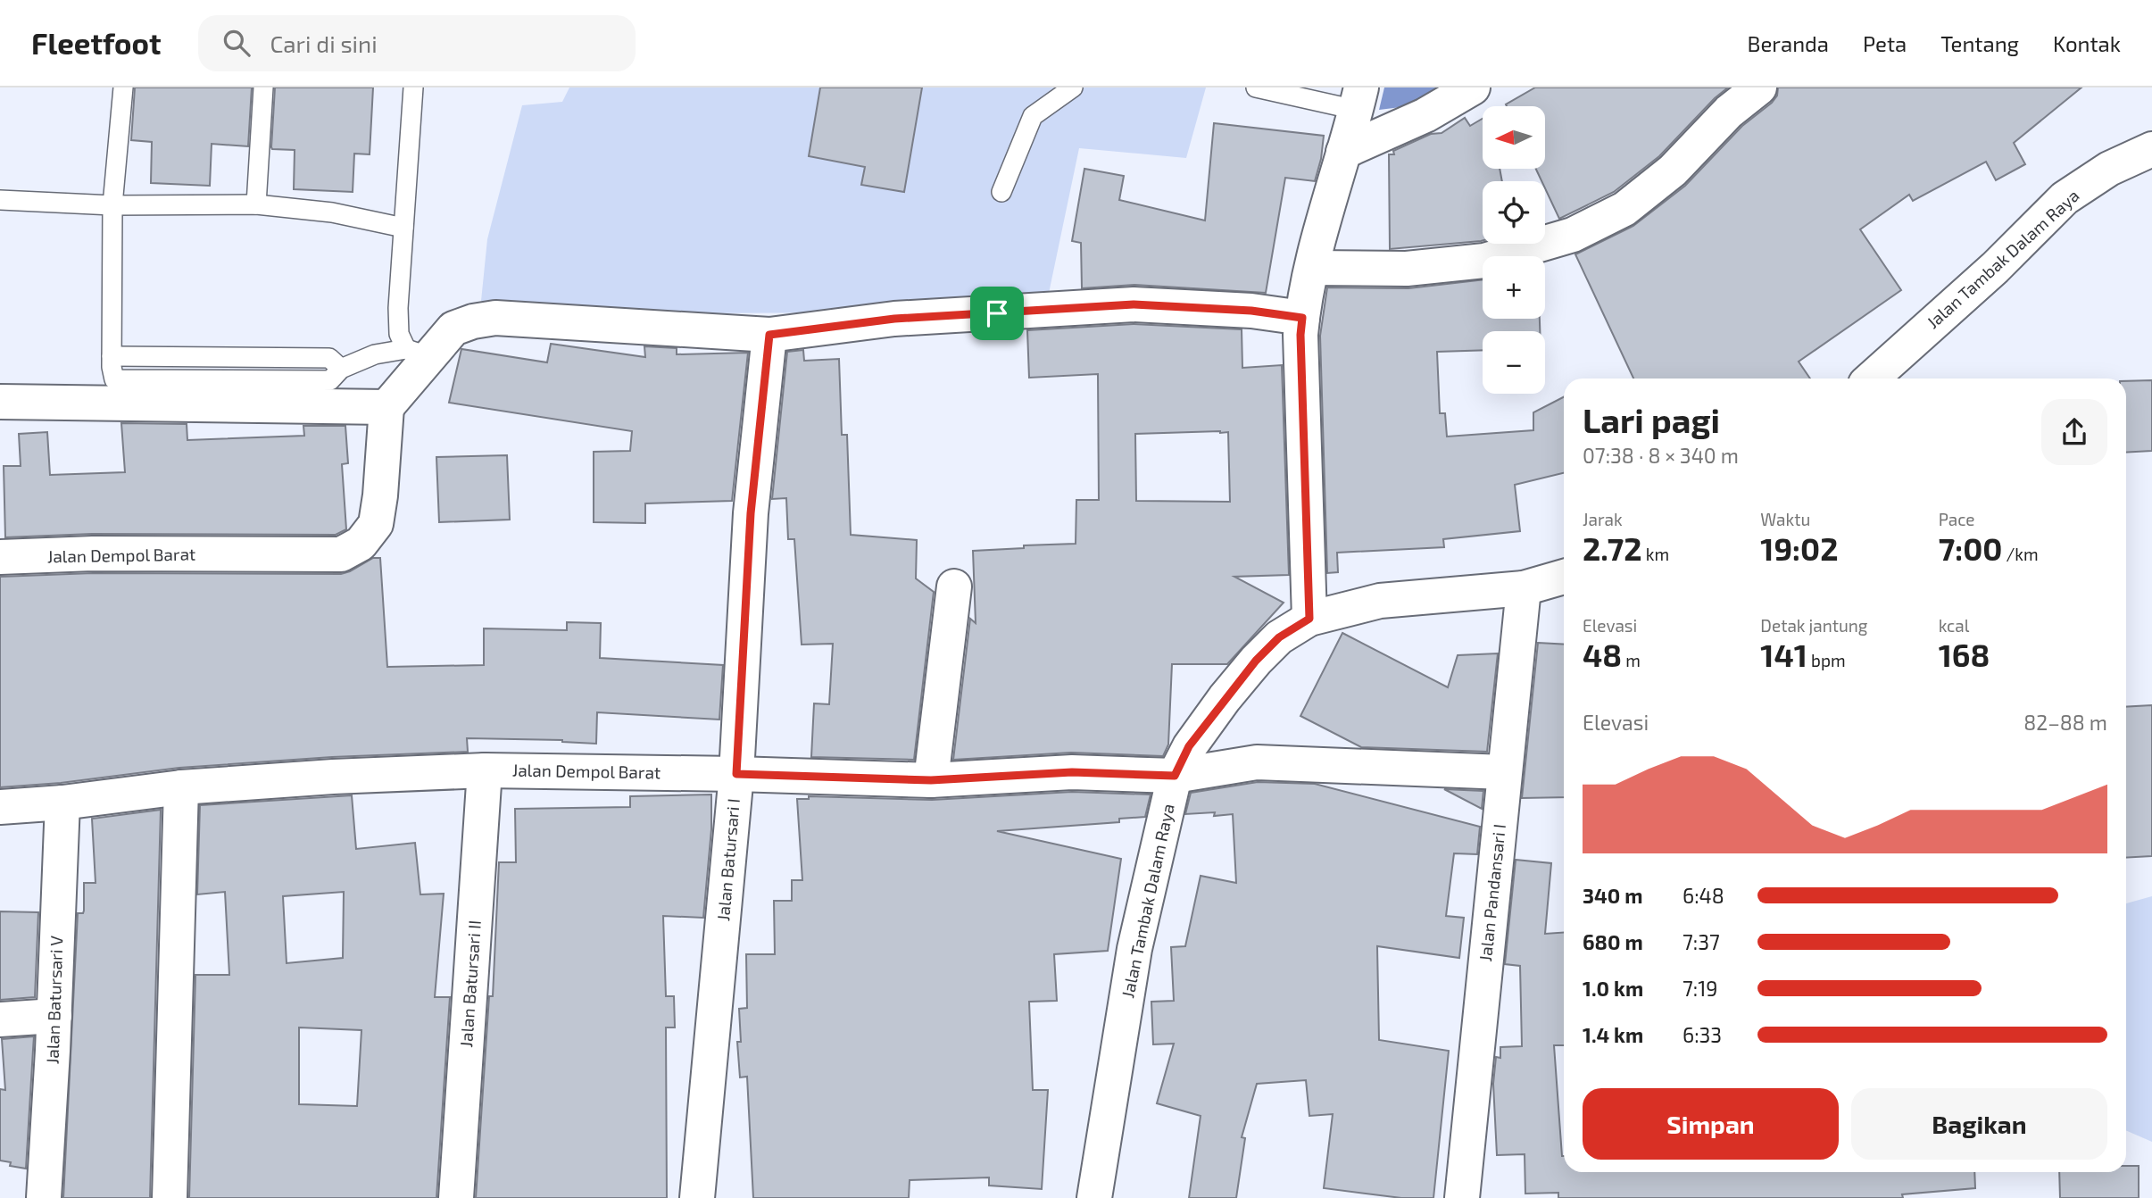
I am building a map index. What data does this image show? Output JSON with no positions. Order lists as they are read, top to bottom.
{
  "streets": {
    "street": [
      "Jalan Tambak Dalam Raya",
      "Jalan Dempol Barat",
      "Jalan Batursari I",
      "Jalan Pandansari I",
      "Jalan Batursari II",
      "Jalan Batursari V"
    ]
  },
  "crossings": [
    ["Jalan Tambak Dalam Raya", "Jalan Dempol Barat"],
    ["Jalan Tambak Dalam Raya", "Jalan Pandansari I"],
    ["Jalan Dempol Barat", "Jalan Batursari I"],
    ["Jalan Dempol Barat", "Jalan Pandansari I"],
    ["Jalan Dempol Barat", "Jalan Batursari II"],
    ["Jalan Dempol Barat", "Jalan Batursari V"]
  ],
  "north": "left",
  "page": {
    "header": "Fleetfoot",
    "search": "Cari di sini",
    "nav": [
      "Beranda",
      "Peta",
      "Tentang",
      "Kontak"
    ],
    "map_buttons": ["+", "−"],
    "heading": ["Lari pagi", "07:38 · 8 × 340 m"],
    "stats": [
      ["Jarak", "2.72 km"],
      ["Waktu", "19:02"],
      ["Pace", "7:00 /km"],
      ["Elevasi", "48 m"],
      ["Detak jantung", "141 bpm"],
      ["kcal", "168"]
    ],
    "chart": ["Elevasi", "82–88 m"],
    "list": [
      {
        "name": "340 m",
        "note": "6:48"
      },
      {
        "name": "680 m",
        "note": "7:37"
      },
      {
        "name": "1.0 km",
        "note": "7:19"
      },
      {
        "name": "1.4 km",
        "note": "6:33"
      }
    ],
    "buttons": ["Simpan", "Bagikan"]
  }
}
